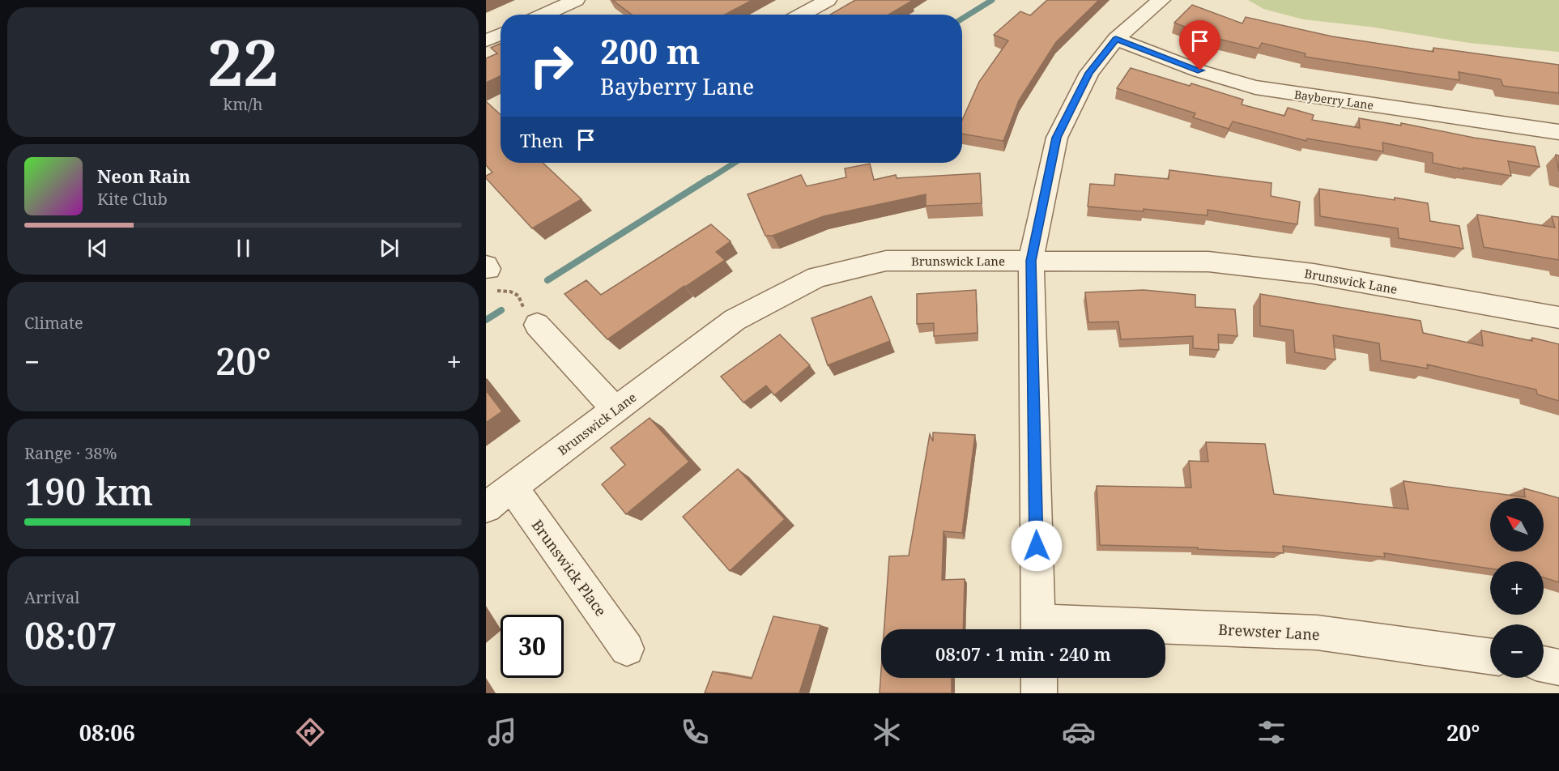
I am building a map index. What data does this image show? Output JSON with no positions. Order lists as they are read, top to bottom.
{
  "streets": {
    "street": [
      "Bayberry Lane",
      "Brunswick Lane",
      "Brunswick Place",
      "Brewster Lane"
    ]
  },
  "crossings": [
    ["Brunswick Lane", "Brunswick Place"]
  ],
  "north": "top left",
  "page": {
    "tile": [
      ["22", "km/h"],
      "Climate",
      ["Range · 38%", "190 km"],
      ["Arrival", "08:07"]
    ],
    "turn": ["200 m", "Bayberry Lane"],
    "then": "Then",
    "song": ["Neon Rain", "Kite Club"],
    "heat": ["−", "20°", "+"],
    "map_buttons": ["+", "−"],
    "limit": "30",
    "trip": "08:07 · 1 min · 240 m",
    "tabs": ["08:06", "20°"]
  }
}
